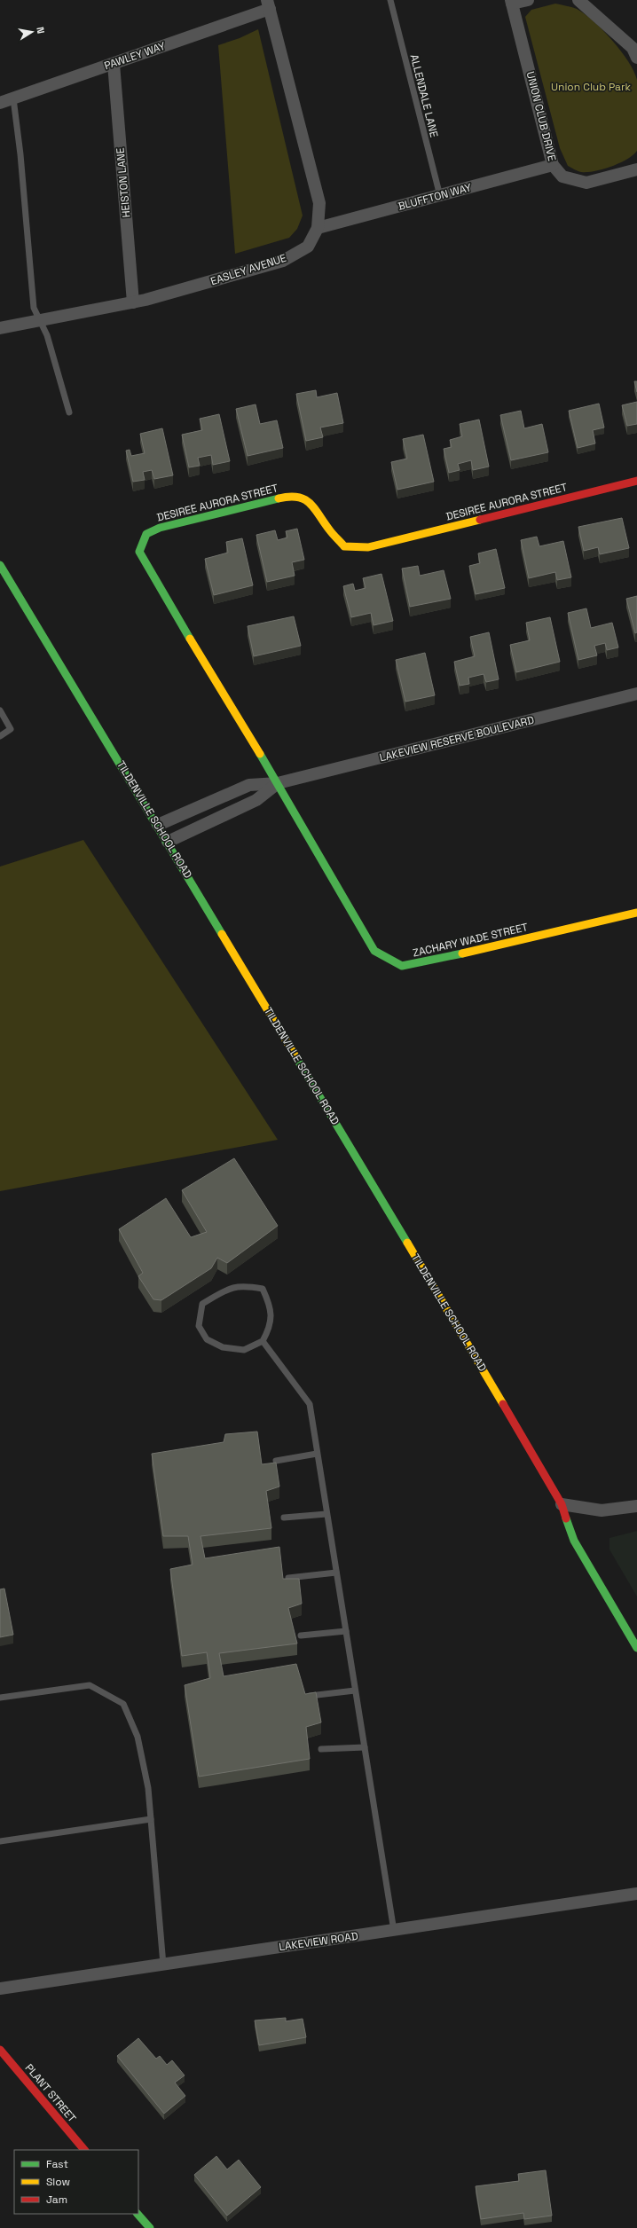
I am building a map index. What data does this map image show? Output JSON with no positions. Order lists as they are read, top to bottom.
{
  "streets": {
    "street": [
      "PAWLEY WAY",
      "UNION CLUB DRIVE",
      "HEISTON LANE",
      "BLUFFTON WAY",
      "EASLEY AVENUE",
      "DESIREE AURORA STREET",
      "LAKEVIEW RESERVE BOULEVARD",
      "TILDENVILLE SCHOOL ROAD",
      "ZACHARY WADE STREET",
      "LAKEVIEW ROAD",
      "PLANT STREET"
    ],
    "lane": ["ALLENDALE LANE"]
  },
  "crossings": [
    ["PAWLEY WAY", "HEISTON LANE"],
    ["PAWLEY WAY", "EASLEY AVENUE"],
    ["ALLENDALE LANE", "BLUFFTON WAY"],
    ["UNION CLUB DRIVE", "BLUFFTON WAY"],
    ["HEISTON LANE", "EASLEY AVENUE"],
    ["BLUFFTON WAY", "EASLEY AVENUE"],
    ["DESIREE AURORA STREET", "LAKEVIEW RESERVE BOULEVARD"],
    ["DESIREE AURORA STREET", "ZACHARY WADE STREET"],
    ["LAKEVIEW RESERVE BOULEVARD", "TILDENVILLE SCHOOL ROAD"],
    ["LAKEVIEW RESERVE BOULEVARD", "ZACHARY WADE STREET"]
  ],
  "parks": ["Union Club Park"],
  "legend": ["Fast", "Slow", "Jam"],
  "north": "right"
}
